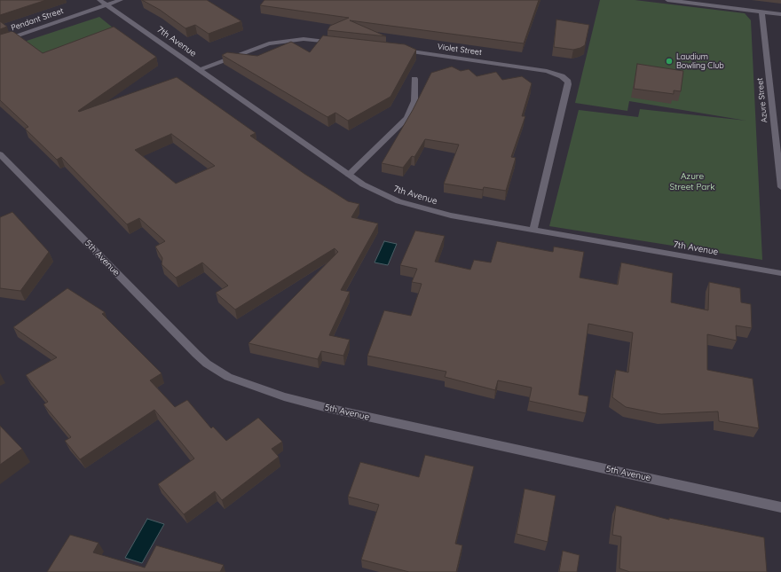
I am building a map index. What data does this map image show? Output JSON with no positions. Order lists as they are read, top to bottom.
{
  "streets": {
    "street": [
      "Pendant Street",
      "7th Avenue",
      "Violet Street",
      "Azure Street",
      "5th Avenue"
    ]
  },
  "crossings": [
    ["Pendant Street", "7th Avenue"],
    ["7th Avenue", "Violet Street"]
  ],
  "parks": ["Azure Street Park"],
  "places": ["Laudium Bowling Club"]
}
